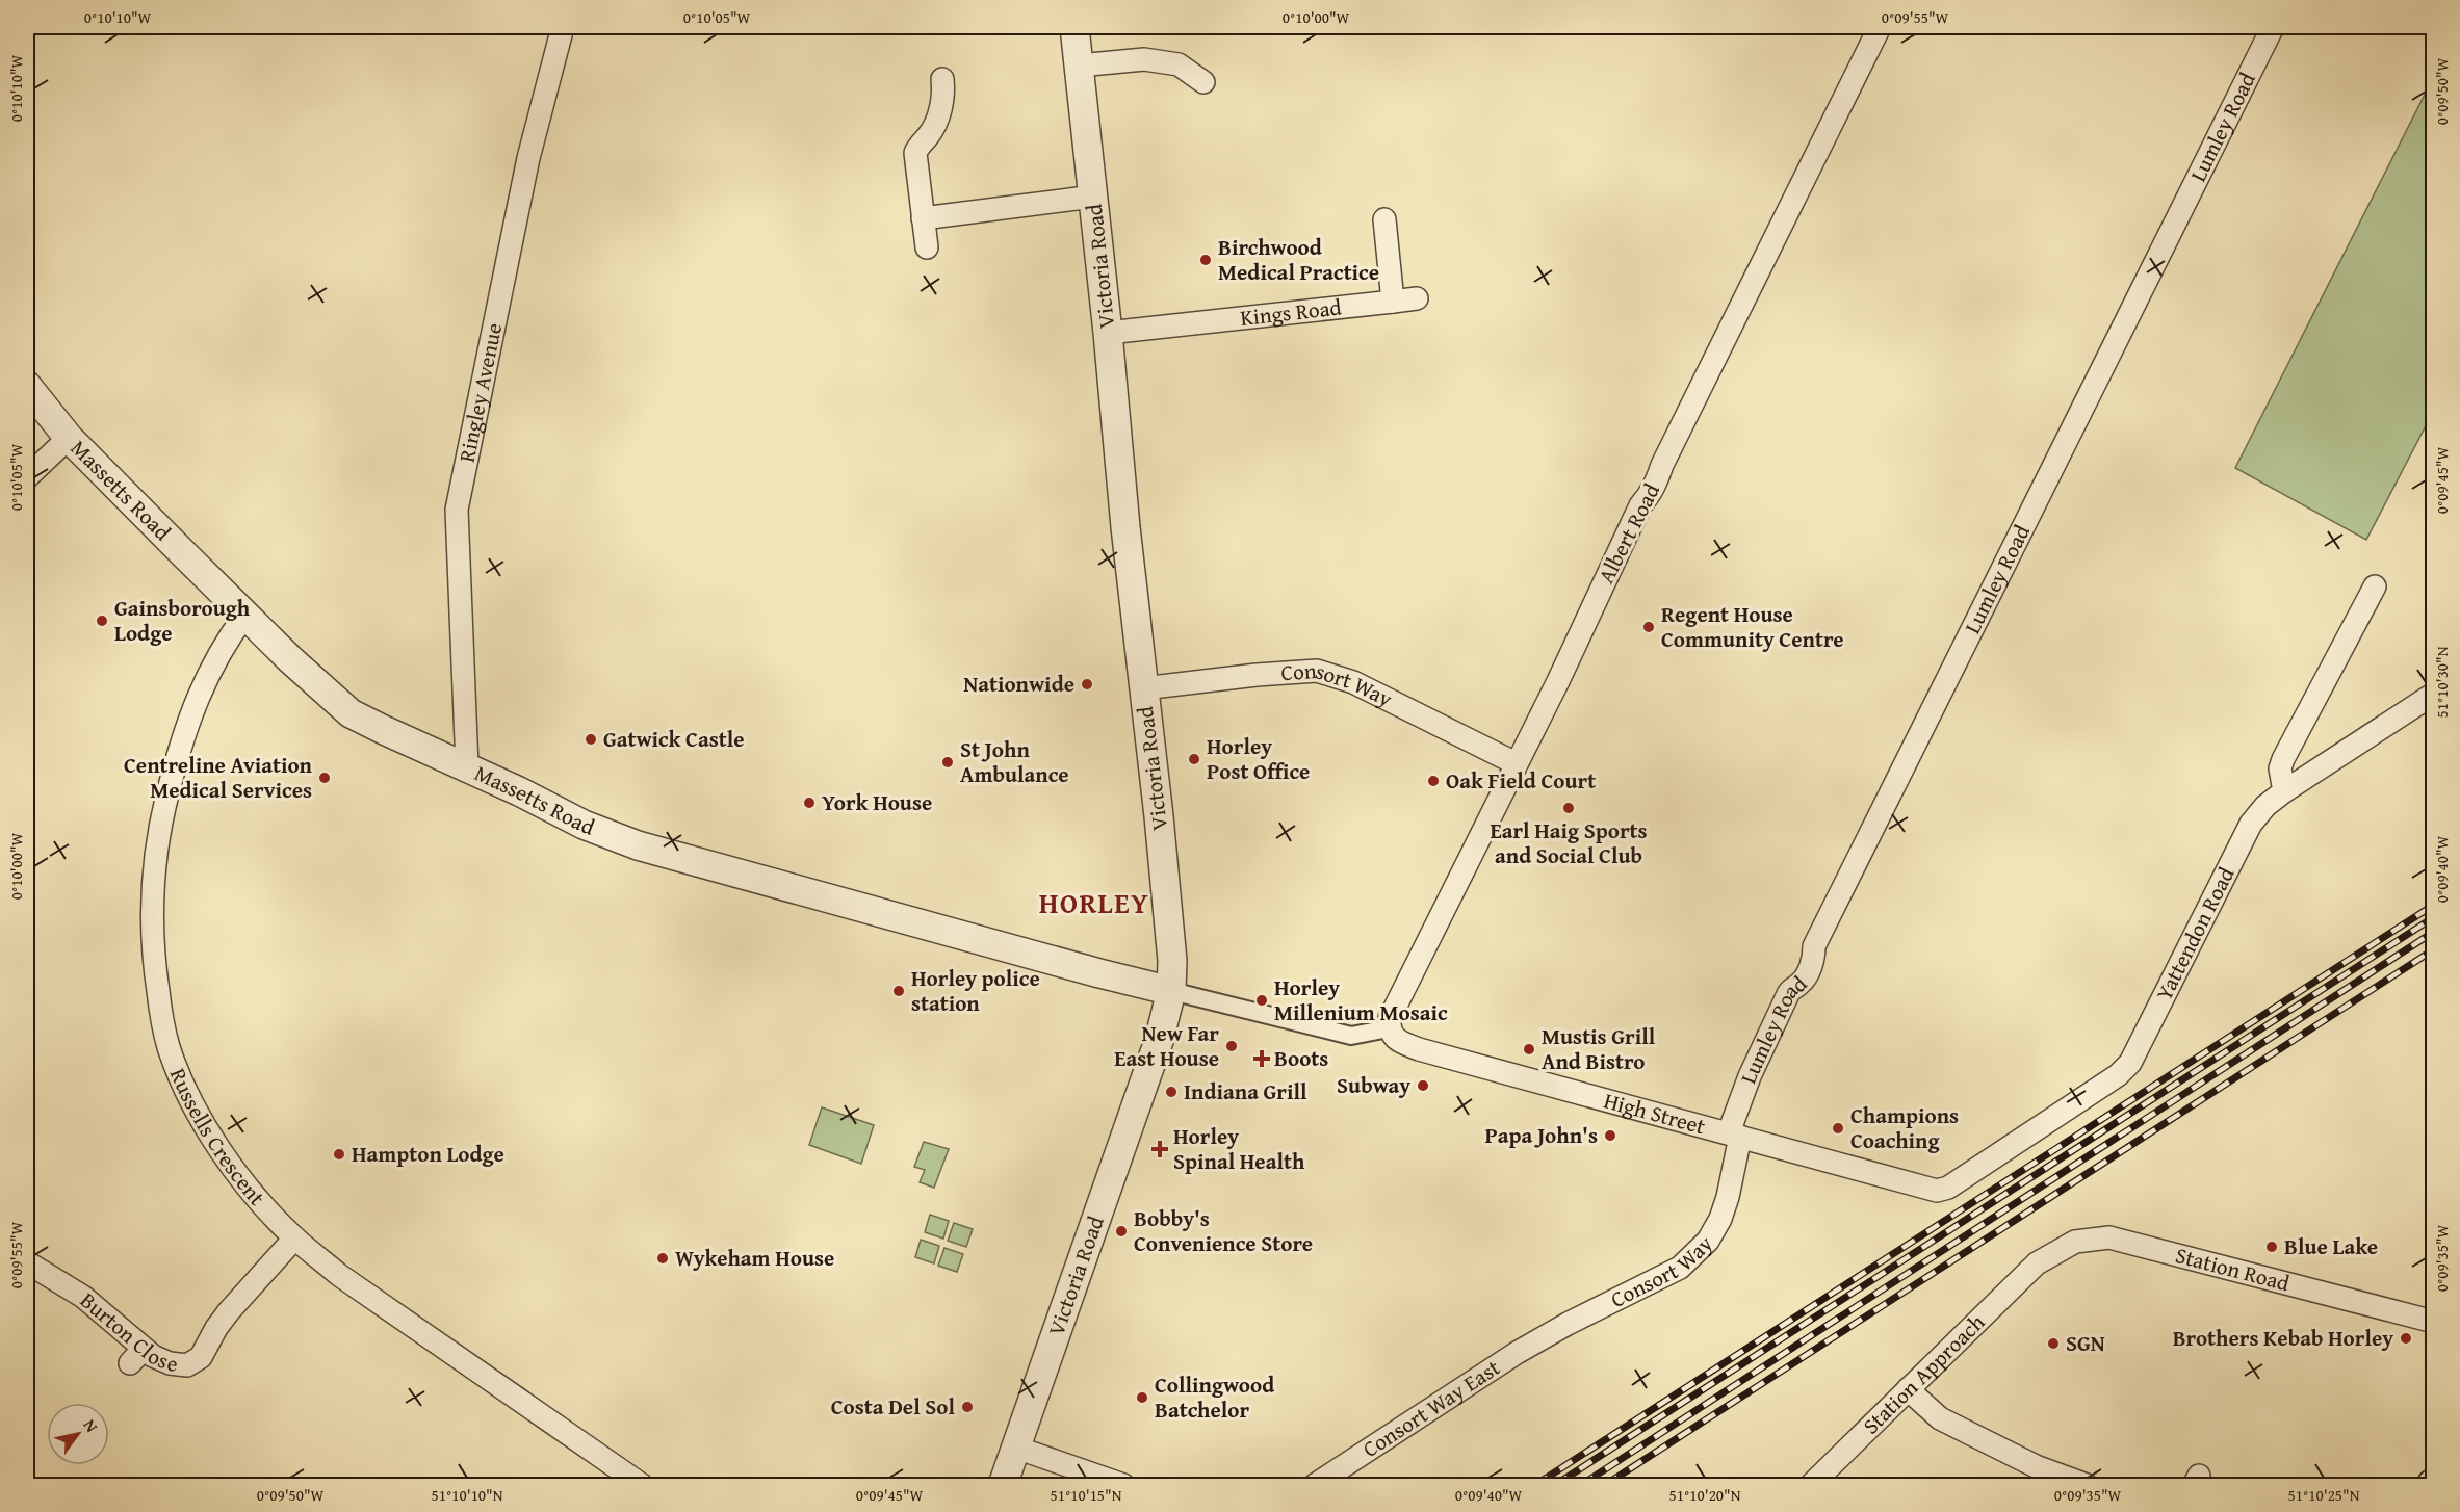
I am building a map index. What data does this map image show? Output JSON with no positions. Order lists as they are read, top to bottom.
{
  "streets": {
    "street": [
      "Lumley Road",
      "Victoria Road",
      "Kings Road",
      "Ringley Avenue",
      "Massetts Road",
      "Albert Road",
      "Consort Way",
      "Yattendon Road",
      "High Street",
      "Russells Crescent",
      "Station Road",
      "Burton Close",
      "Station Approach",
      "Consort Way East"
    ]
  },
  "crossings": [
    ["Lumley Road", "Consort Way"],
    ["Lumley Road", "High Street"],
    ["Victoria Road", "Kings Road"],
    ["Victoria Road", "Massetts Road"],
    ["Victoria Road", "Consort Way"],
    ["Ringley Avenue", "Massetts Road"],
    ["Massetts Road", "Russells Crescent"],
    ["Albert Road", "Consort Way"],
    ["Albert Road", "High Street"],
    ["Consort Way", "High Street"],
    ["Consort Way", "Consort Way East"],
    ["Yattendon Road", "High Street"],
    ["Russells Crescent", "Burton Close"],
    ["Station Road", "Station Approach"]
  ],
  "districts": ["HORLEY"],
  "places": {
    "other": [
      "Birchwood Medical Practice",
      "Gainsborough Lodge",
      "Regent House Community Centre",
      "Nationwide",
      "Gatwick Castle",
      "Horley Post Office",
      "St John Ambulance",
      "Centreline Aviation Medical Services",
      "Oak Field Court",
      "York House",
      "Earl Haig Sports and Social Club",
      "Horley police station",
      "Horley Millenium Mosaic",
      "New Far East House",
      "Mustis Grill And Bistro",
      "Subway",
      "Indiana Grill",
      "Champions Coaching",
      "Papa John's",
      "Hampton Lodge",
      "Bobby's Convenience Store",
      "Blue Lake",
      "Wykeham House",
      "Brothers Kebab Horley",
      "SGN",
      "Collingwood Batchelor",
      "Costa Del Sol"
    ],
    "health": ["Boots", "Horley Spinal Health"]
  },
  "north": "top right",
  "coordinates": [
    "0°10'10\"W",
    "0°10'05\"W",
    "0°10'00\"W",
    "0°09'55\"W",
    "0°09'50\"W",
    "0°09'45\"W",
    "51°10'30\"N",
    "0°09'40\"W",
    "0°09'35\"W",
    "51°10'10\"N",
    "51°10'15\"N",
    "51°10'20\"N",
    "51°10'25\"N"
  ]
}
